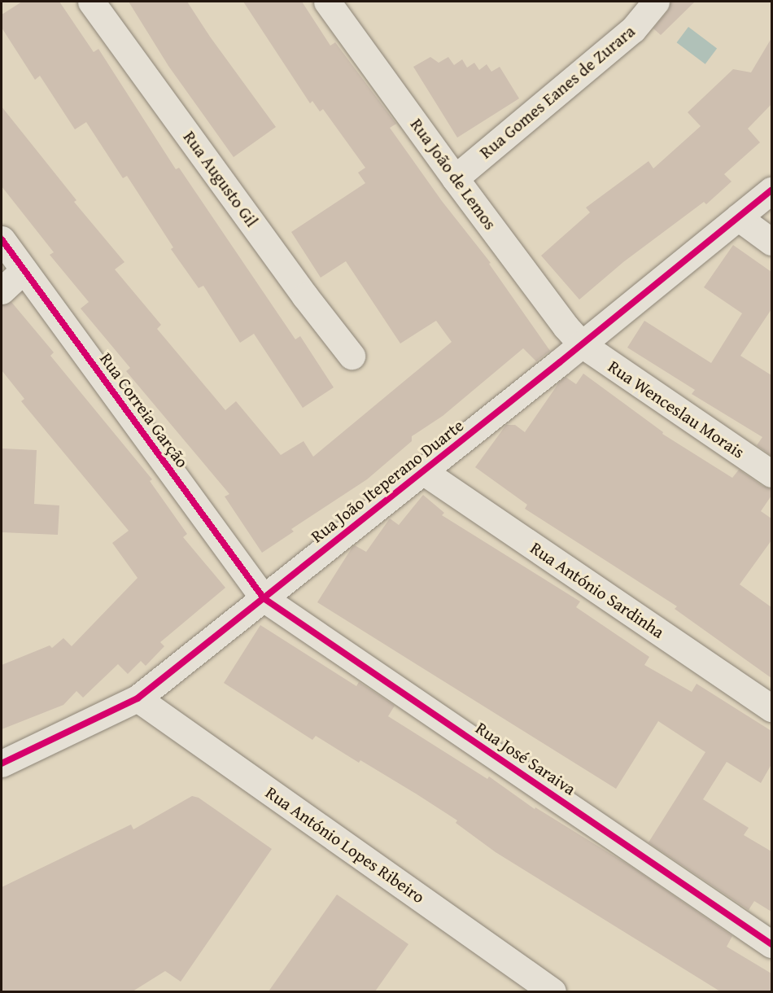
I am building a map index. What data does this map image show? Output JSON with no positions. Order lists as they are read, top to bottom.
{
  "streets": {
    "street": [
      "Rua Gomes Eanes de Zurara",
      "Rua João de Lemos",
      "Rua Augusto Gil",
      "Rua Wenceslau Morais",
      "Rua Correia Garção",
      "Rua João Iteperano Duarte",
      "Rua António Sardinha",
      "Rua José Saraiva",
      "Rua António Lopes Ribeiro"
    ]
  },
  "crossings": [
    ["Rua Gomes Eanes de Zurara", "Rua João de Lemos"],
    ["Rua João de Lemos", "Rua Wenceslau Morais"],
    ["Rua João de Lemos", "Rua João Iteperano Duarte"],
    ["Rua Wenceslau Morais", "Rua João Iteperano Duarte"],
    ["Rua Correia Garção", "Rua João Iteperano Duarte"],
    ["Rua Correia Garção", "Rua José Saraiva"],
    ["Rua João Iteperano Duarte", "Rua António Sardinha"],
    ["Rua João Iteperano Duarte", "Rua José Saraiva"],
    ["Rua João Iteperano Duarte", "Rua António Lopes Ribeiro"]
  ]
}
